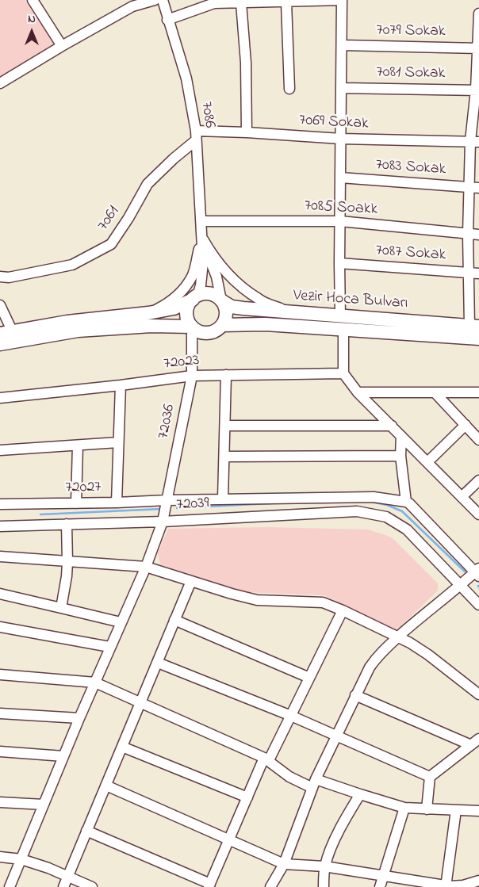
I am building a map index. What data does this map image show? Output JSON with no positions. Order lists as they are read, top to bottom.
{
  "streets": {
    "main road": ["Vezir Hoca Bulvarı"],
    "street": [
      "7079 Sokak",
      "7081 Sokak",
      "7086",
      "7069 Sokak",
      "7083 Sokak",
      "7085 Soakk",
      "7061",
      "7087 Sokak",
      "72023",
      "72036",
      "72027",
      "72039"
    ]
  },
  "crossings": [
    ["7086", "7069 Sokak"],
    ["7086", "7085 Soakk"],
    ["7086", "7061"],
    ["7069 Sokak", "7061"],
    ["Vezir Hoca Bulvarı", "72036"],
    ["72023", "72036"],
    ["72036", "72027"],
    ["72036", "72039"]
  ],
  "north": "top"
}
